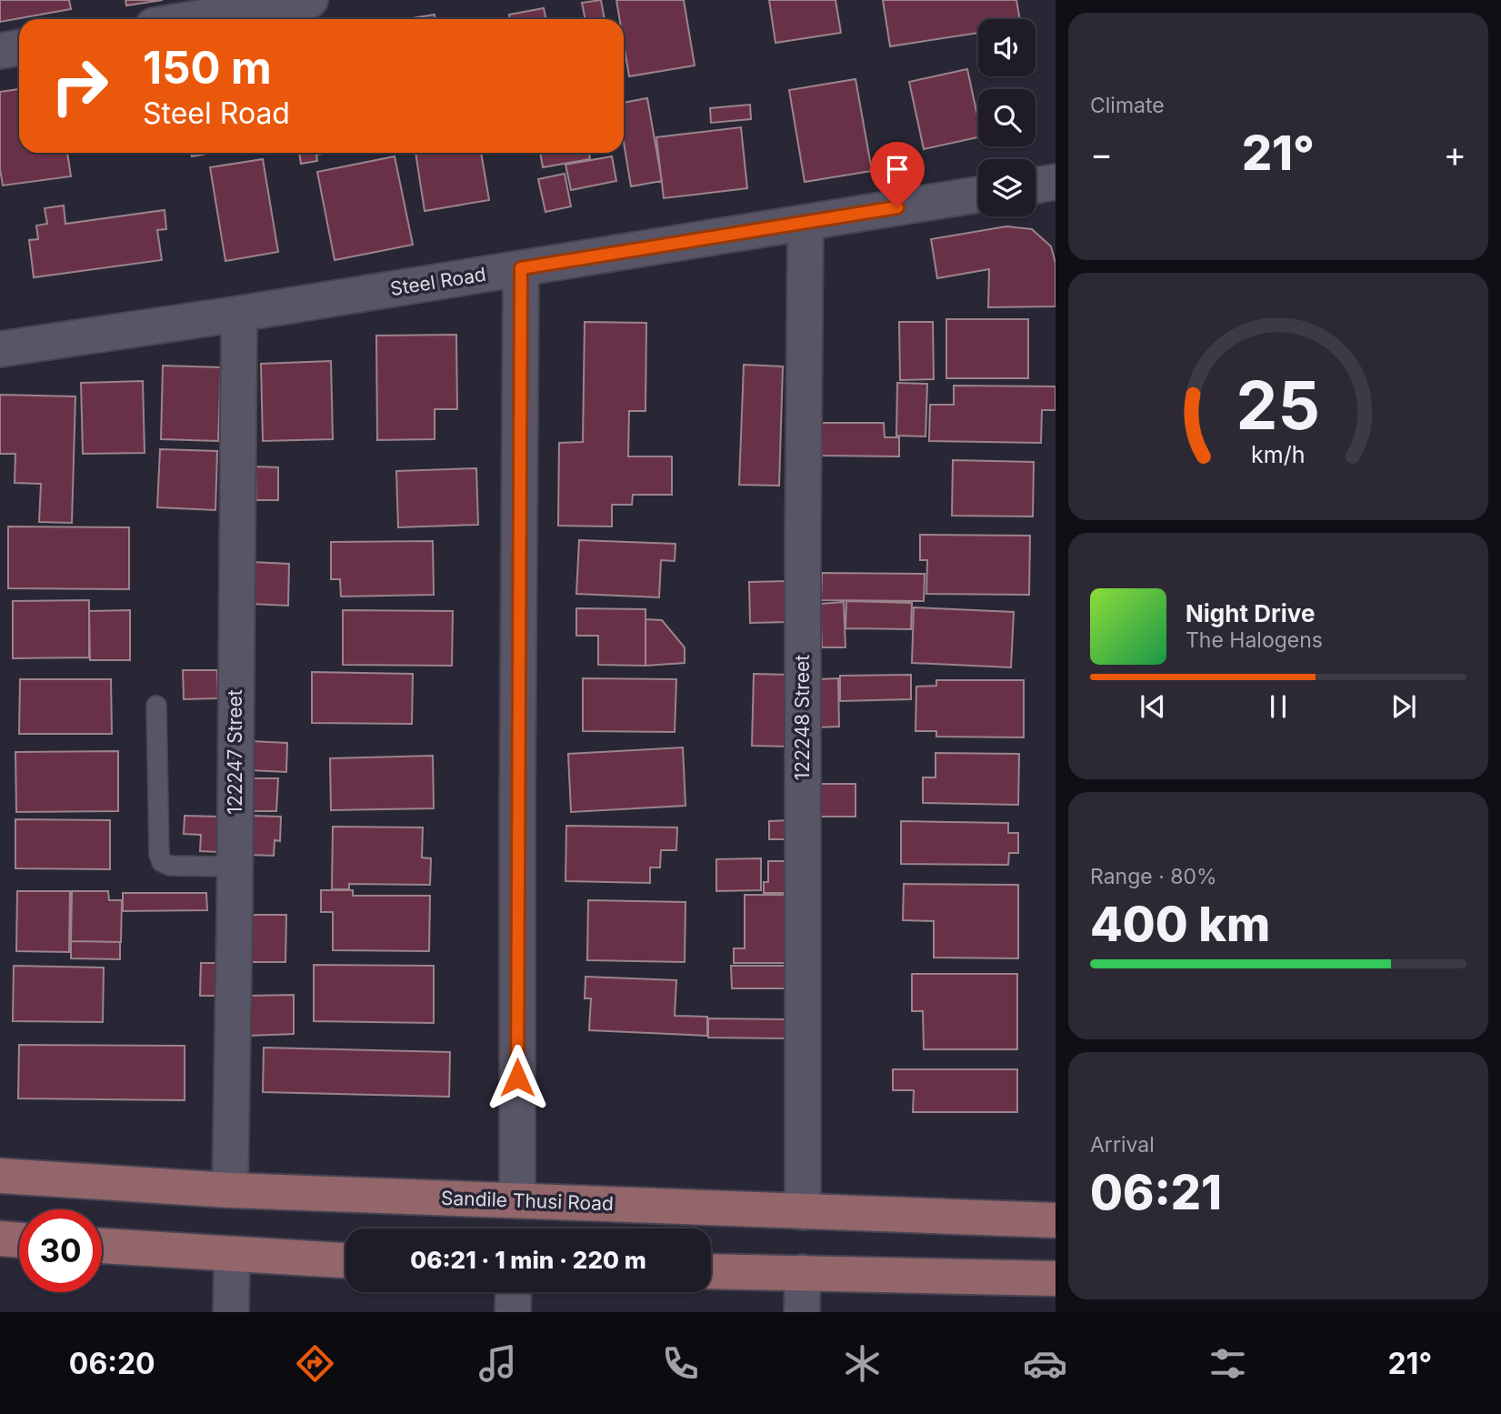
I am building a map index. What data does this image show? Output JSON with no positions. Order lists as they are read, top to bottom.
{
  "streets": {
    "main road": ["Sandile Thusi Road"],
    "street": ["Steel Road", "122248 Street", "122247 Street"]
  },
  "crossings": [
    ["Steel Road", "122248 Street"],
    ["Steel Road", "122247 Street"],
    ["122248 Street", "Sandile Thusi Road"],
    ["122247 Street", "Sandile Thusi Road"]
  ],
  "page": {
    "tile": [
      "Climate",
      ["Range · 80%", "400 km"],
      ["Arrival", "06:21"]
    ],
    "turn": ["150 m", "Steel Road"],
    "heat": ["−", "21°", "+"],
    "song": ["Night Drive", "The Halogens"],
    "limit": "30",
    "trip": "06:21 · 1 min · 220 m",
    "tabs": ["06:20", "21°"],
    "gauge": ["25", "km/h"]
  }
}
